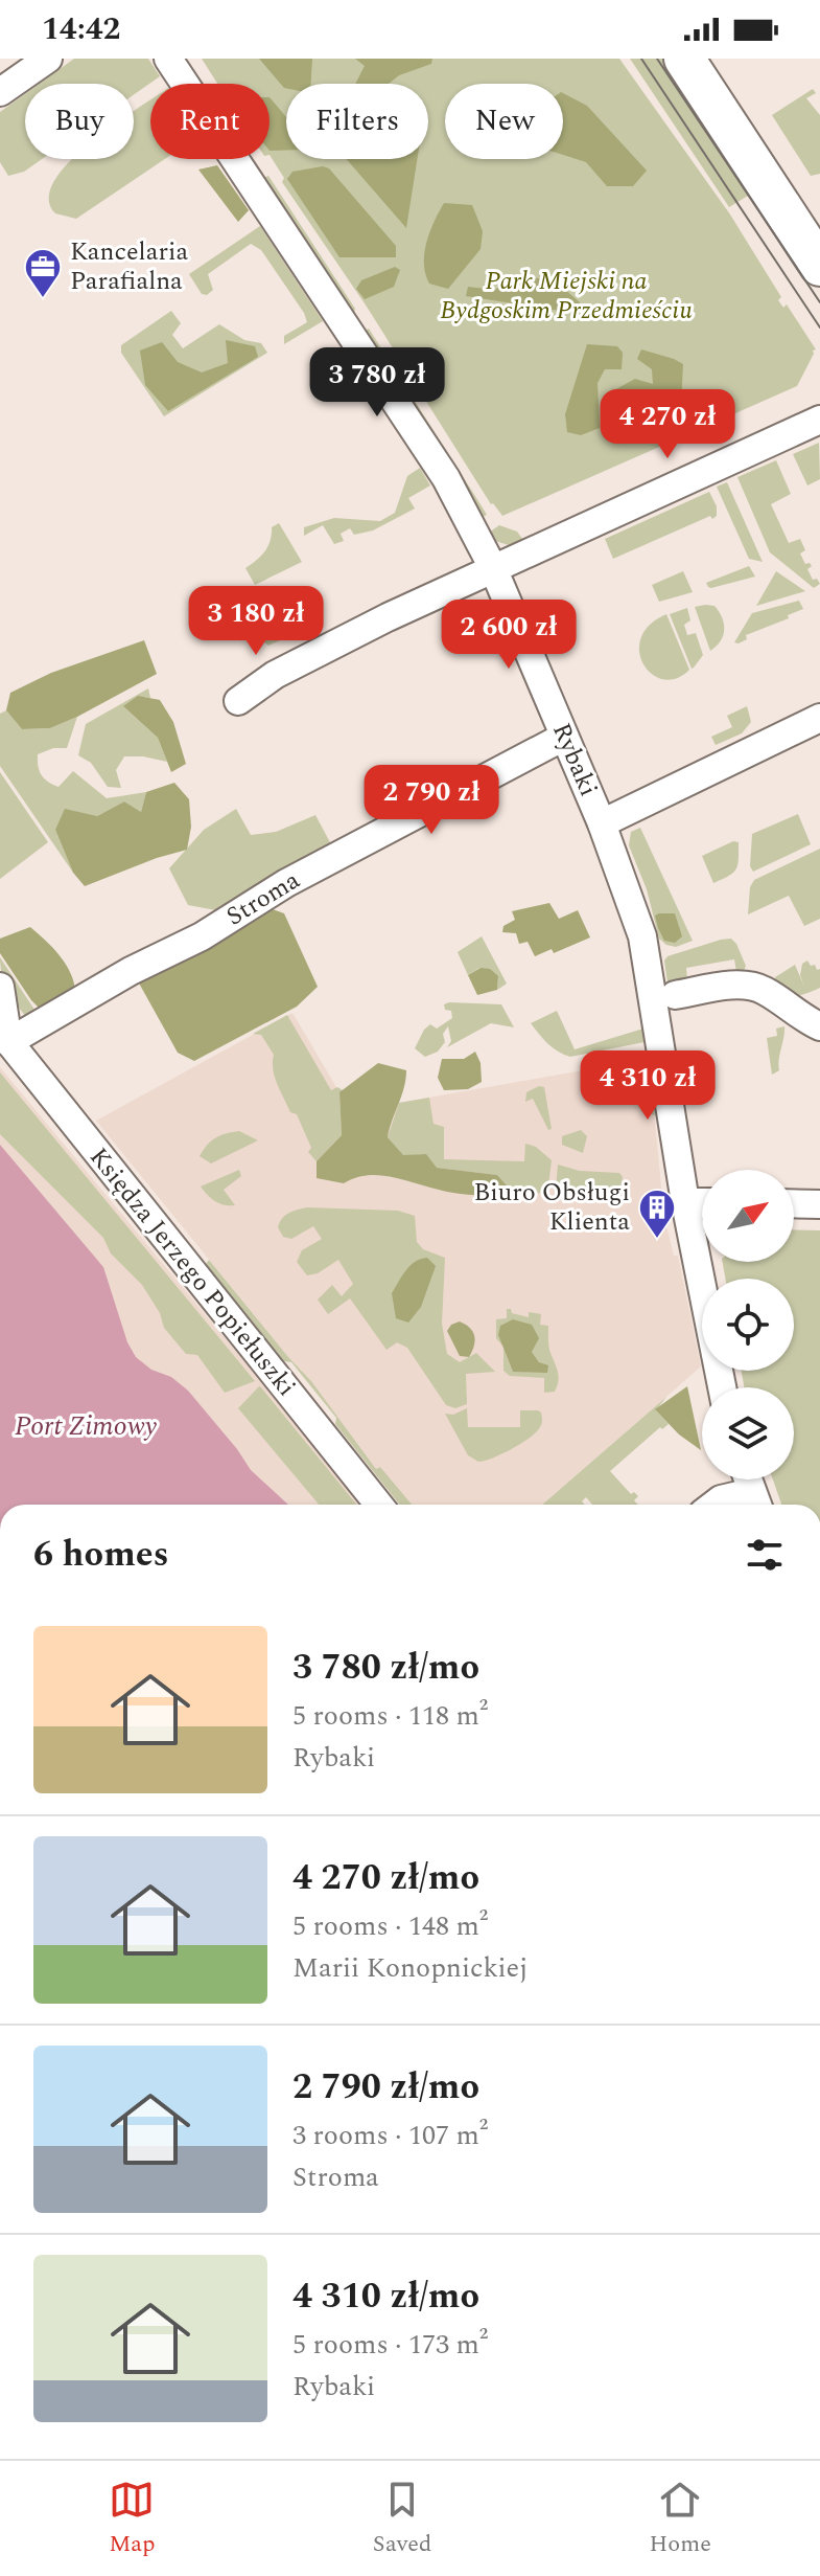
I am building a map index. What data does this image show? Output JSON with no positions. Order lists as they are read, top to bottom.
{
  "streets": {
    "street": ["Rybaki", "Stroma", "Księdza Jerzego Popiełuszki"]
  },
  "crossings": [
    ["Rybaki", "Stroma"],
    ["Stroma", "Księdza Jerzego Popiełuszki"]
  ],
  "water": ["Port Zimowy"],
  "parks": ["Park Miejski na Bydgoskim Przedmieściu"],
  "places": {
    "office": ["Kancelaria Parafialna"],
    "building": ["Biuro Obsługi Klienta"]
  },
  "north": "top right",
  "page": {
    "status": "14:42",
    "chip": [
      "Buy",
      "Rent",
      "Filters",
      "New"
    ],
    "price": [
      "3 780 zł",
      "4 270 zł",
      "3 180 zł",
      "2 600 zł",
      "2 790 zł",
      "4 310 zł"
    ],
    "heading": "6 homes",
    "list": [
      {
        "name": "3 780 zł/mo",
        "note": "5 rooms · 118 m² · Rybaki"
      },
      {
        "name": "4 270 zł/mo",
        "note": "5 rooms · 148 m² · Marii Konopnickiej"
      },
      {
        "name": "2 790 zł/mo",
        "note": "3 rooms · 107 m² · Stroma"
      },
      {
        "name": "4 310 zł/mo",
        "note": "5 rooms · 173 m² · Rybaki"
      }
    ],
    "tabs": ["Map", "Saved", "Home"]
  }
}
